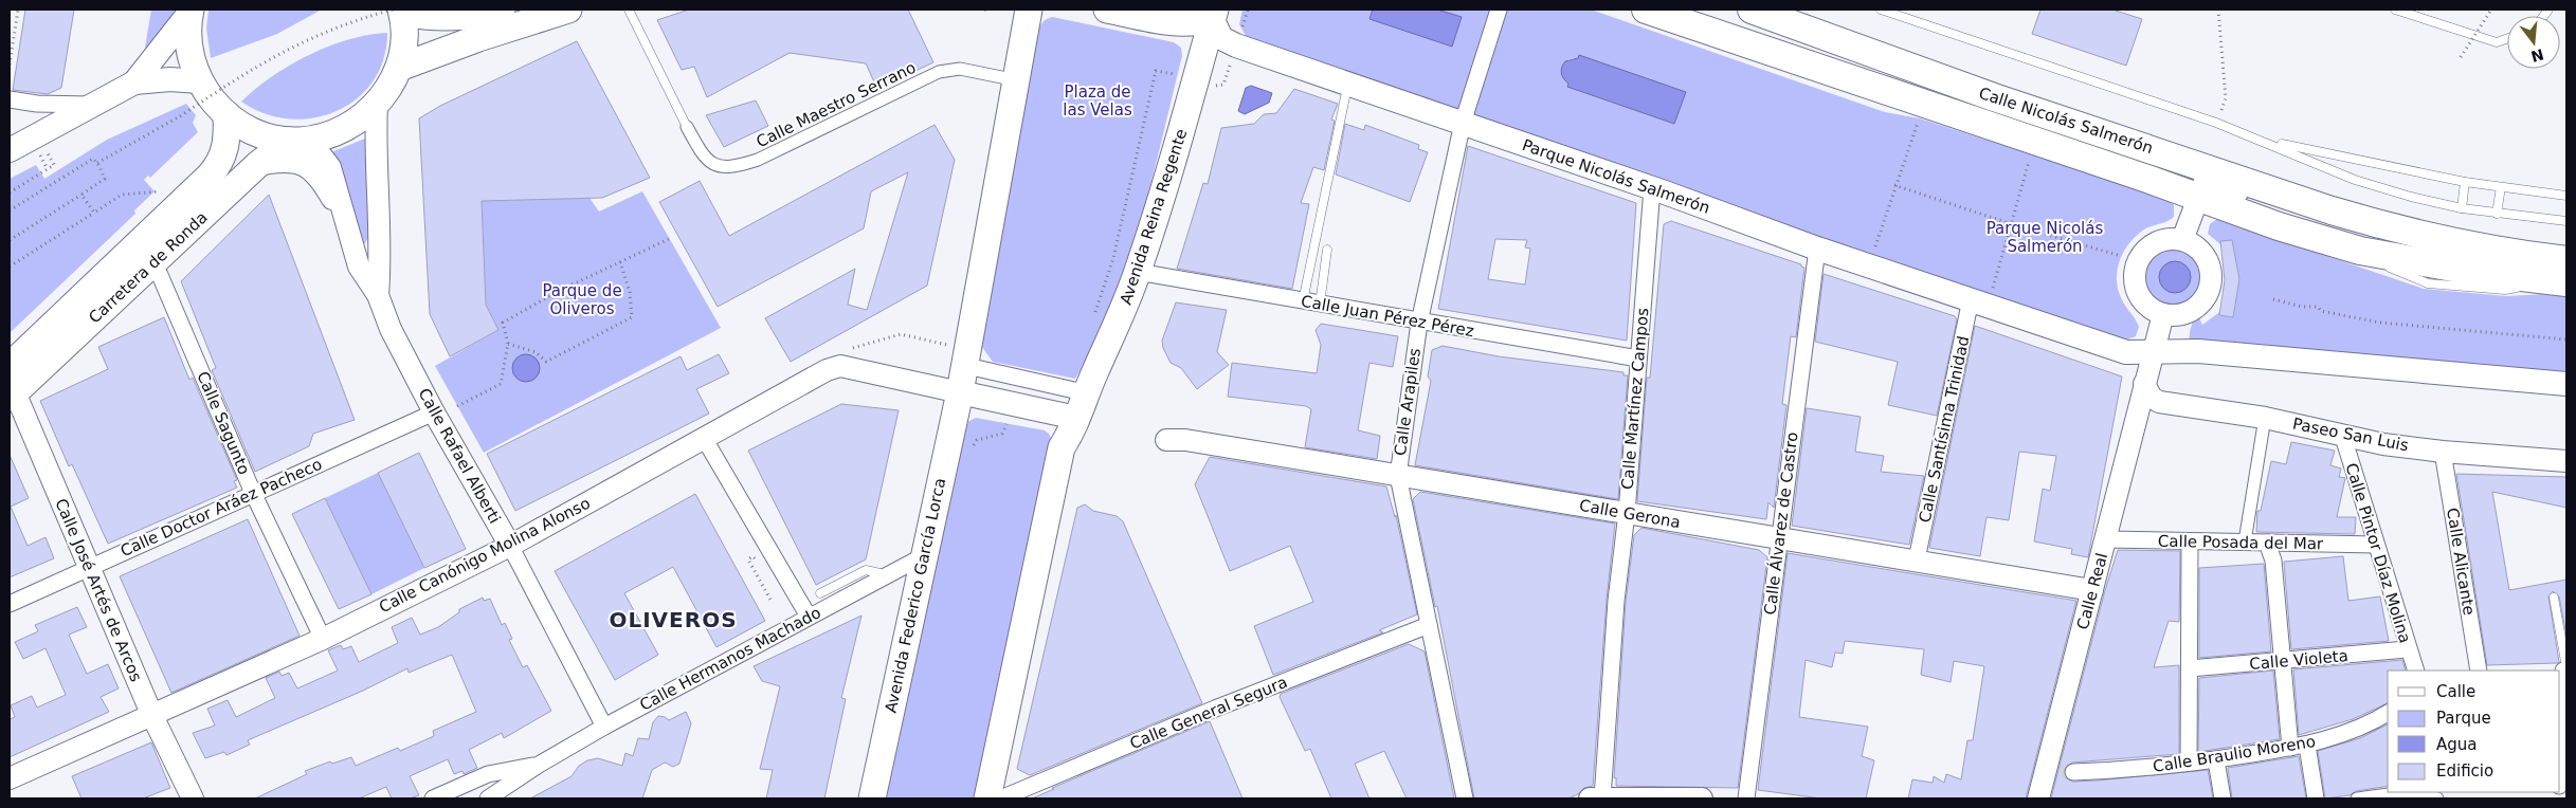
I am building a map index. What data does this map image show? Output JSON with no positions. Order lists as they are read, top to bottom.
{
  "streets": {
    "highway": ["Calle Nicolás Salmerón"],
    "main road": [
      "Parque Nicolás Salmerón",
      "Avenida Reina Regente",
      "Carretera de Ronda",
      "Avenida Federico García Lorca"
    ],
    "street": [
      "Calle Maestro Serrano",
      "Calle Juan Pérez Pérez",
      "Calle Martínez Campos",
      "Calle Arapiles",
      "Calle Sagunto",
      "Calle Santísima Trinidad",
      "Paseo San Luis",
      "Calle Rafael Alberti",
      "Calle Doctor Aráez Pacheco",
      "Calle Gerona",
      "Calle Álvarez de Castro",
      "Calle Posada del Mar",
      "Calle Pintor Díaz Molina",
      "Calle Canónigo Molina Alonso",
      "Calle Alicante",
      "Calle José Artés de Arcos",
      "Calle Real",
      "Calle Hermanos Machado",
      "Calle Violeta",
      "Calle General Segura",
      "Calle Braulio Moreno"
    ]
  },
  "crossings": [
    ["Parque Nicolás Salmerón", "Avenida Reina Regente"],
    ["Parque Nicolás Salmerón", "Calle Martínez Campos"],
    ["Parque Nicolás Salmerón", "Calle Arapiles"],
    ["Parque Nicolás Salmerón", "Calle Santísima Trinidad"],
    ["Parque Nicolás Salmerón", "Calle Álvarez de Castro"],
    ["Parque Nicolás Salmerón", "Calle Real"],
    ["Avenida Reina Regente", "Calle Juan Pérez Pérez"],
    ["Carretera de Ronda", "Calle Sagunto"],
    ["Carretera de Ronda", "Calle Rafael Alberti"],
    ["Carretera de Ronda", "Calle José Artés de Arcos"],
    ["Calle Juan Pérez Pérez", "Calle Martínez Campos"],
    ["Calle Juan Pérez Pérez", "Calle Arapiles"],
    ["Calle Martínez Campos", "Calle Gerona"],
    ["Calle Arapiles", "Calle Gerona"],
    ["Calle Arapiles", "Calle General Segura"],
    ["Calle Sagunto", "Calle Doctor Aráez Pacheco"],
    ["Calle Sagunto", "Calle Canónigo Molina Alonso"],
    ["Calle Santísima Trinidad", "Calle Gerona"],
    ["Paseo San Luis", "Calle Pintor Díaz Molina"],
    ["Paseo San Luis", "Calle Alicante"],
    ["Paseo San Luis", "Calle Real"],
    ["Calle Rafael Alberti", "Calle Doctor Aráez Pacheco"],
    ["Calle Rafael Alberti", "Calle Canónigo Molina Alonso"],
    ["Calle Rafael Alberti", "Calle Hermanos Machado"],
    ["Calle Doctor Aráez Pacheco", "Calle José Artés de Arcos"],
    ["Calle Gerona", "Calle Álvarez de Castro"],
    ["Calle Gerona", "Calle Real"],
    ["Calle Posada del Mar", "Calle Pintor Díaz Molina"],
    ["Calle Posada del Mar", "Calle Real"],
    ["Calle Pintor Díaz Molina", "Calle Violeta"],
    ["Calle Canónigo Molina Alonso", "Calle José Artés de Arcos"],
    ["Calle Canónigo Molina Alonso", "Avenida Federico García Lorca"],
    ["Avenida Federico García Lorca", "Calle Hermanos Machado"]
  ],
  "districts": ["OLIVEROS"],
  "parks": ["Plaza de las Velas", "Parque Nicolás Salmerón", "Parque de Oliveros"],
  "legend": [
    "Calle",
    "Parque",
    "Agua",
    "Edificio"
  ],
  "north": "bottom"
}
